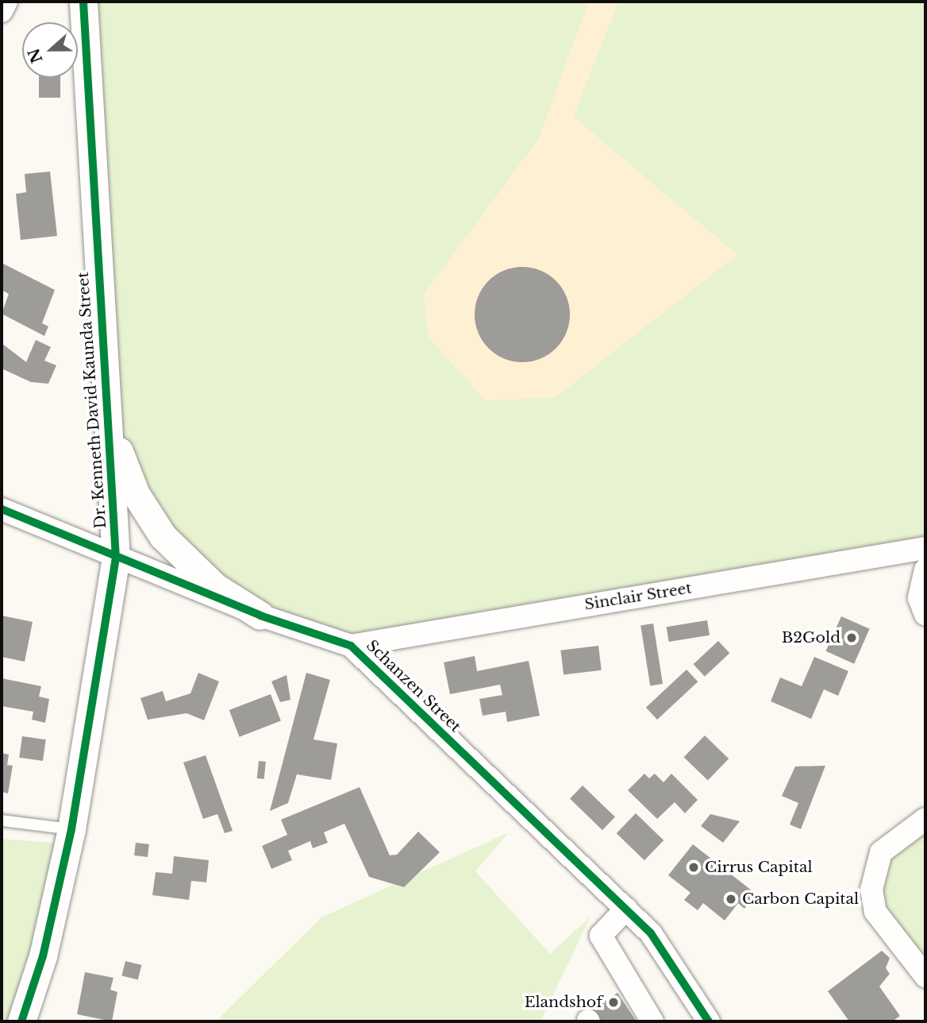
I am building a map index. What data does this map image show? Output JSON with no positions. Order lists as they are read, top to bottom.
{
  "streets": {
    "street": ["Dr. Kenneth David Kaunda Street", "Sinclair Street", "Schanzen Street"]
  },
  "crossings": [
    ["Dr. Kenneth David Kaunda Street", "Schanzen Street"],
    ["Sinclair Street", "Schanzen Street"]
  ],
  "places": [
    "B2Gold",
    "Cirrus Capital",
    "Carbon Capital",
    "Elandshof"
  ],
  "north": "left"
}
